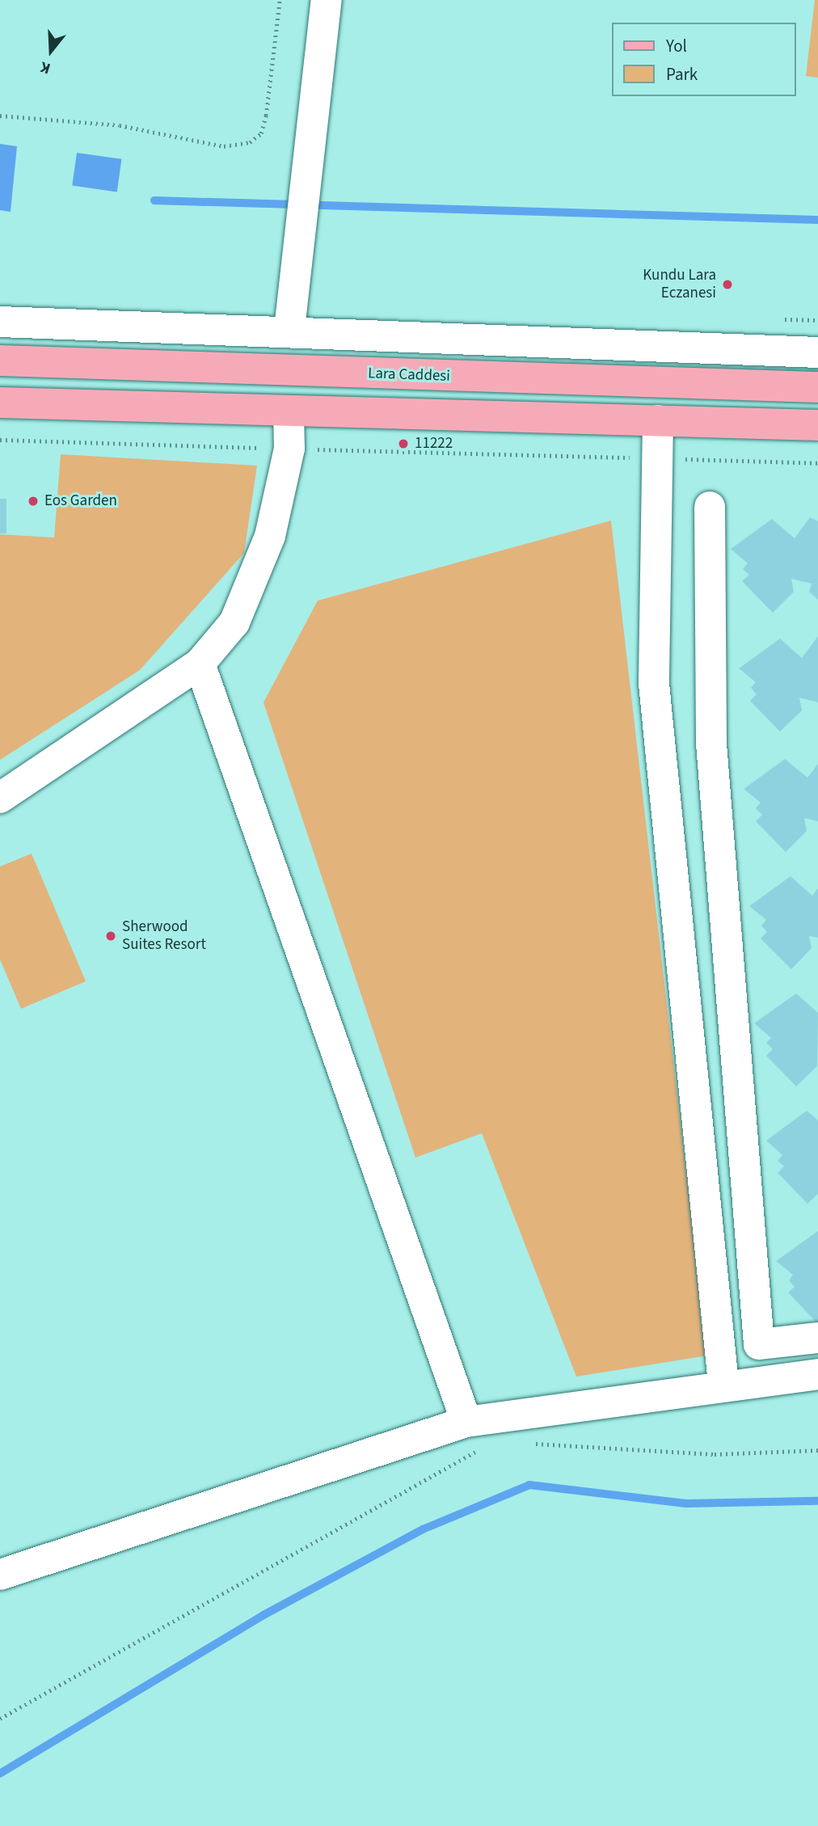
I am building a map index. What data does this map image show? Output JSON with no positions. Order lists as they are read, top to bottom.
{
  "streets": {
    "main road": ["Lara Caddesi"]
  },
  "places": [
    "Kundu Lara Eczanesi",
    "11222",
    "Eos Garden",
    "Sherwood Suites Resort"
  ],
  "legend": ["Yol", "Park"],
  "north": "bottom"
}
